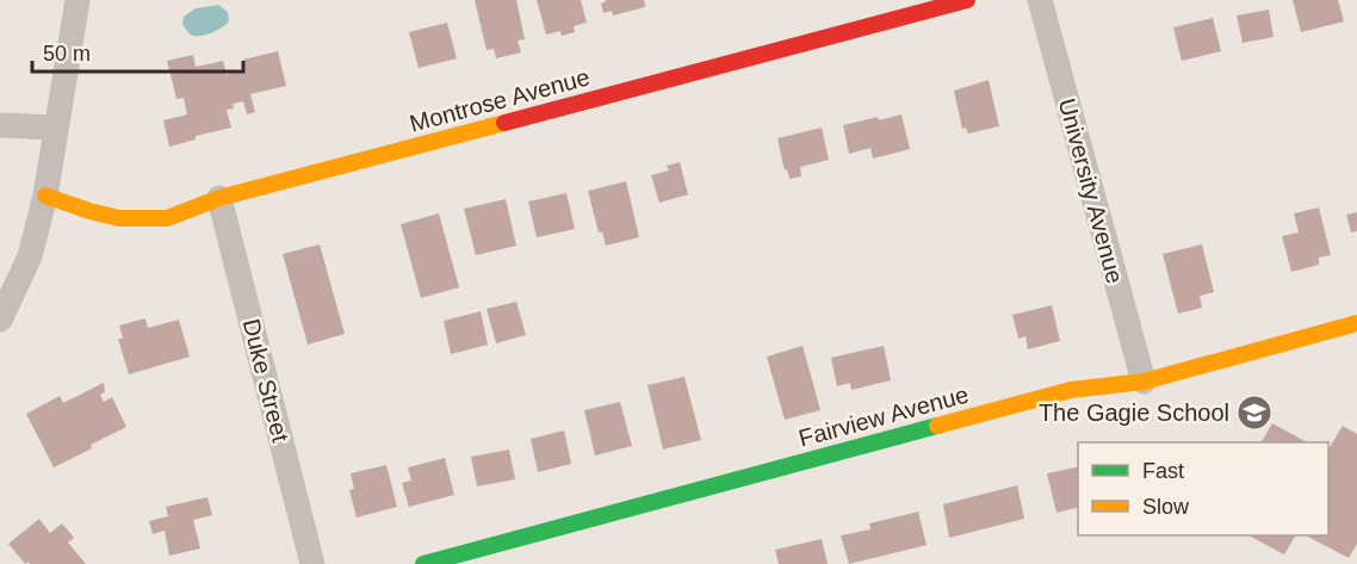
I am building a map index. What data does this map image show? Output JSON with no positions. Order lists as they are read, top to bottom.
{
  "streets": {
    "street": [
      "Montrose Avenue",
      "University Avenue",
      "Duke Street",
      "Fairview Avenue"
    ]
  },
  "crossings": [
    ["Montrose Avenue", "Duke Street"],
    ["University Avenue", "Fairview Avenue"]
  ],
  "places": {
    "school or university": ["The Gagie School"]
  },
  "legend": ["Fast", "Slow"],
  "scale_bar": "50 m"
}
